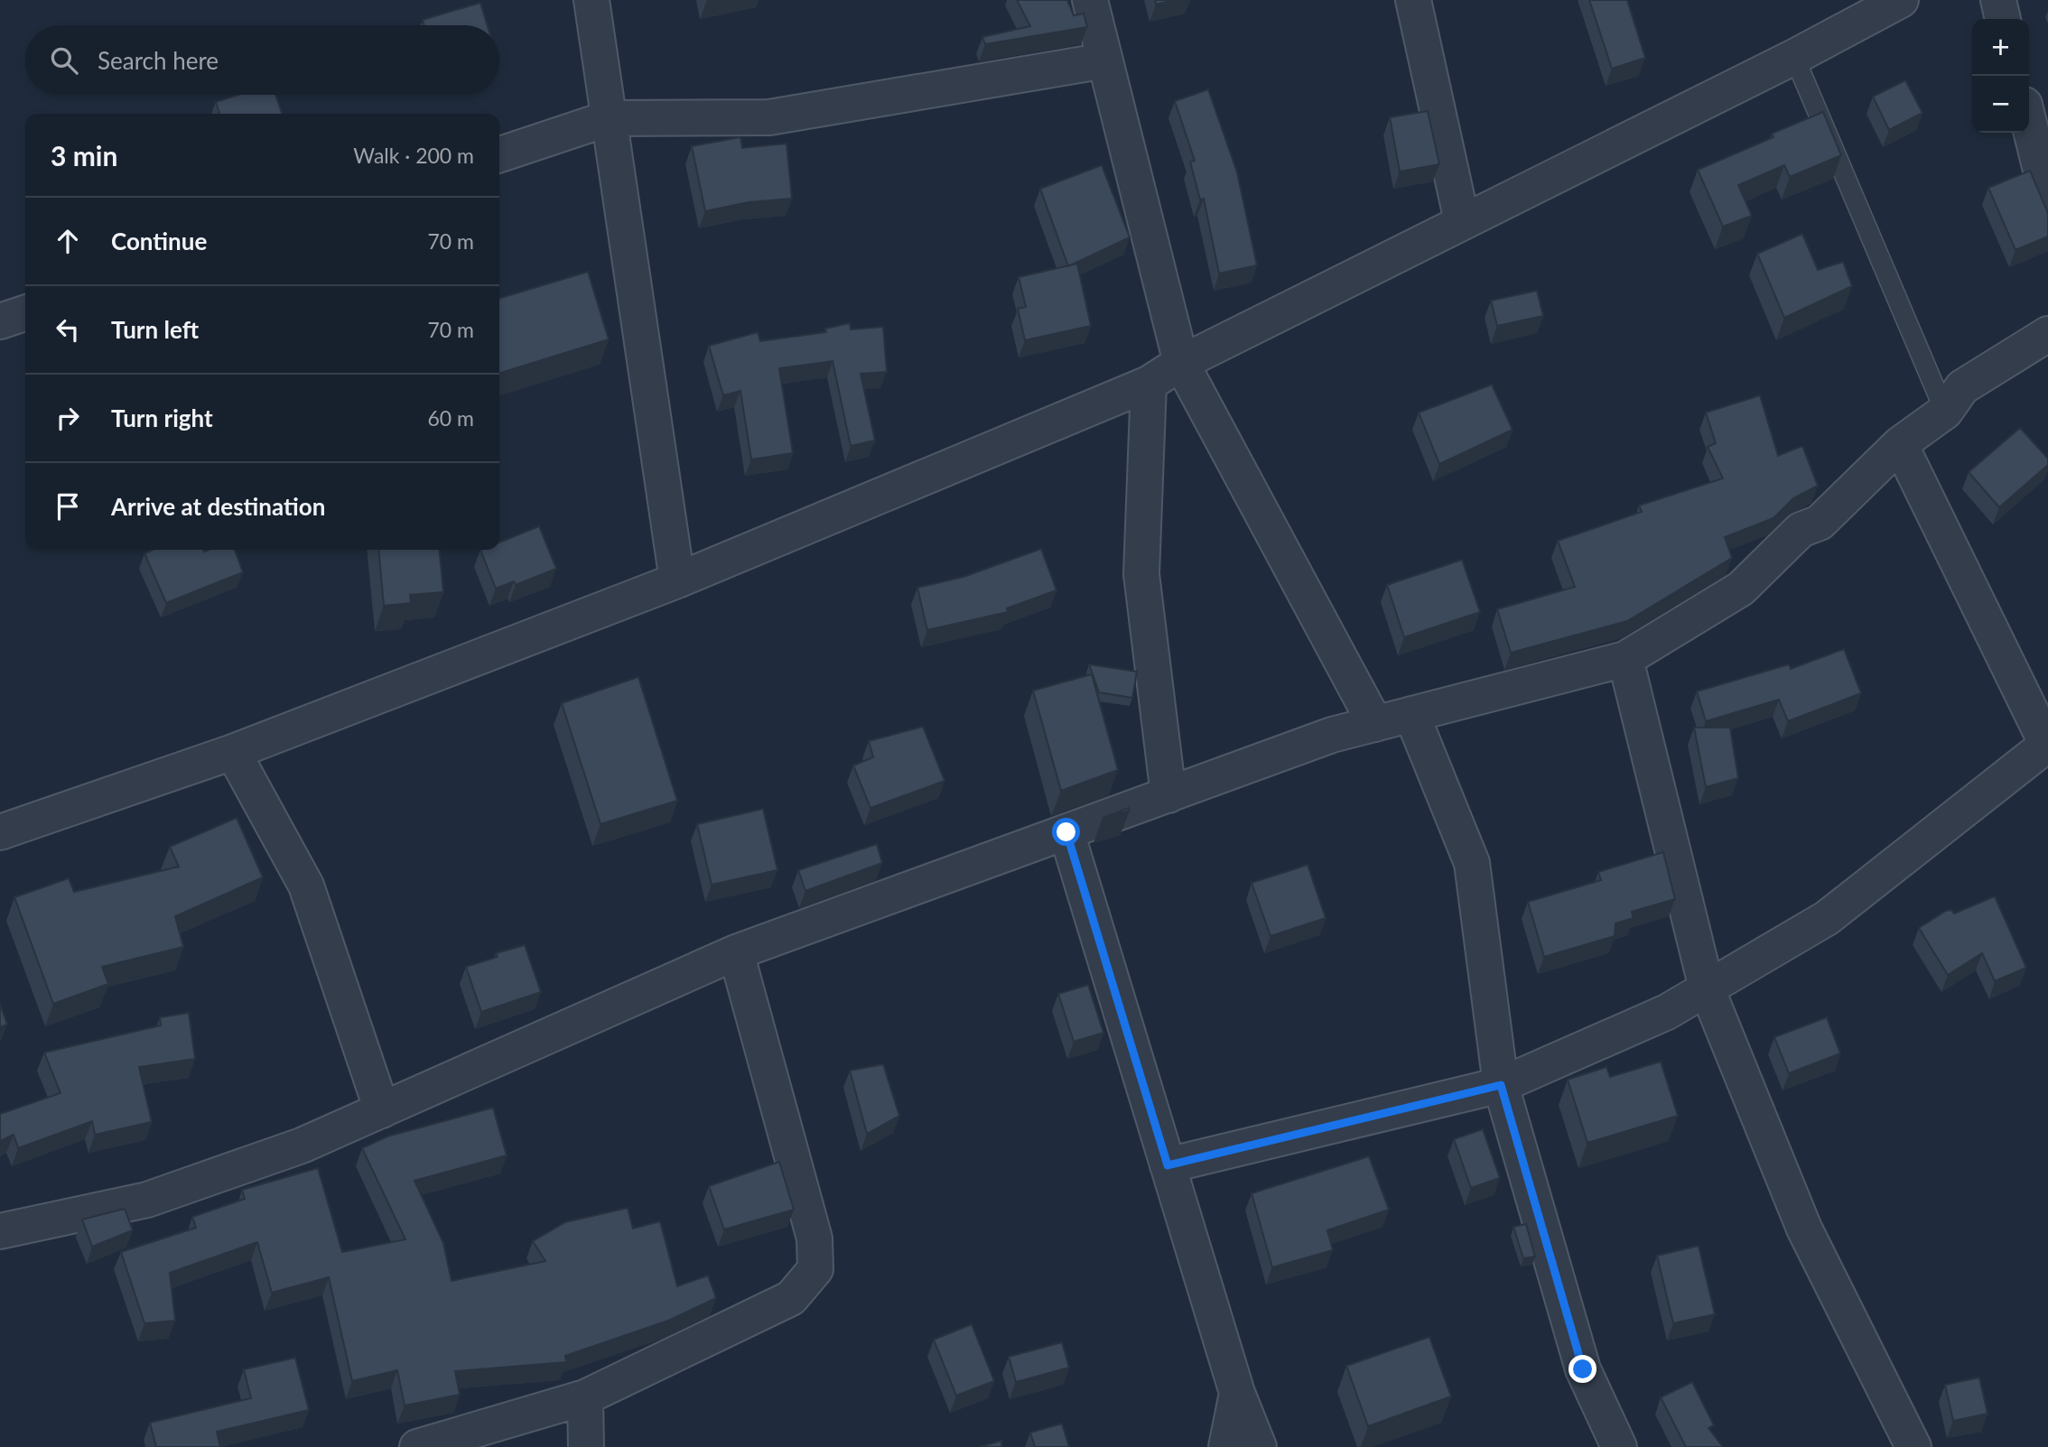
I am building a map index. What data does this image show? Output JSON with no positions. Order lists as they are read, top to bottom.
{
  "page": {
    "map_buttons": ["+", "−"],
    "search": "Search here",
    "heading": ["3 min", "Walk · 200 m"],
    "list": [
      ["Continue", "70 m"],
      ["Turn left", "70 m"],
      ["Turn right", "60 m"],
      "Arrive at destination"
    ]
  }
}
